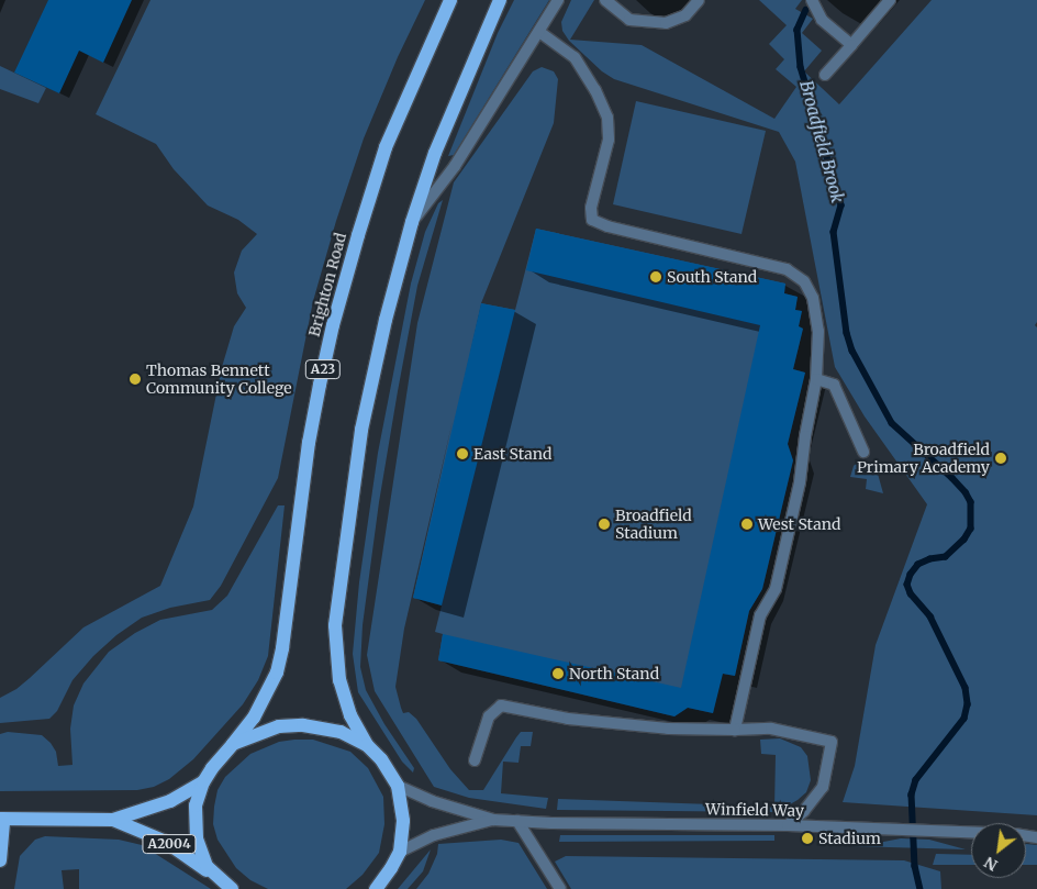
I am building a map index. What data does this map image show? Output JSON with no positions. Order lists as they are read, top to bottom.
{
  "streets": {
    "main road": ["Brighton Road", "A23", "A2004"],
    "street": ["Winfield Way"]
  },
  "crossings": [
    ["Brighton Road", "A2004"]
  ],
  "water": ["Broadfield Brook"],
  "places": [
    "South Stand",
    "Thomas Bennett Community College",
    "East Stand",
    "Broadfield Primary Academy",
    "Broadfield Stadium",
    "West Stand",
    "North Stand",
    "Stadium"
  ],
  "north": "bottom left"
}
